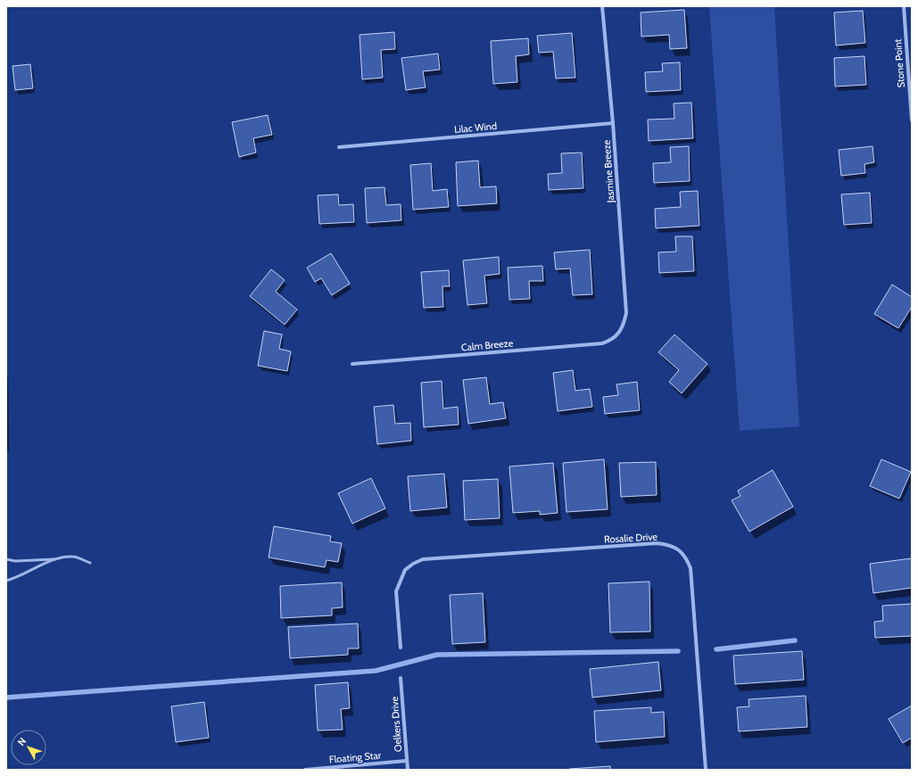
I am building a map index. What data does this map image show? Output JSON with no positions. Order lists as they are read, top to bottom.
{
  "streets": {
    "street": [
      "Stone Point",
      "Lilac Wind",
      "Jasmine Breeze",
      "Calm Breeze",
      "Rosalie Drive",
      "Oelkers Drive",
      "Floating Star"
    ]
  },
  "crossings": [
    ["Lilac Wind", "Jasmine Breeze"],
    ["Jasmine Breeze", "Calm Breeze"],
    ["Oelkers Drive", "Floating Star"]
  ],
  "north": "top left"
}
